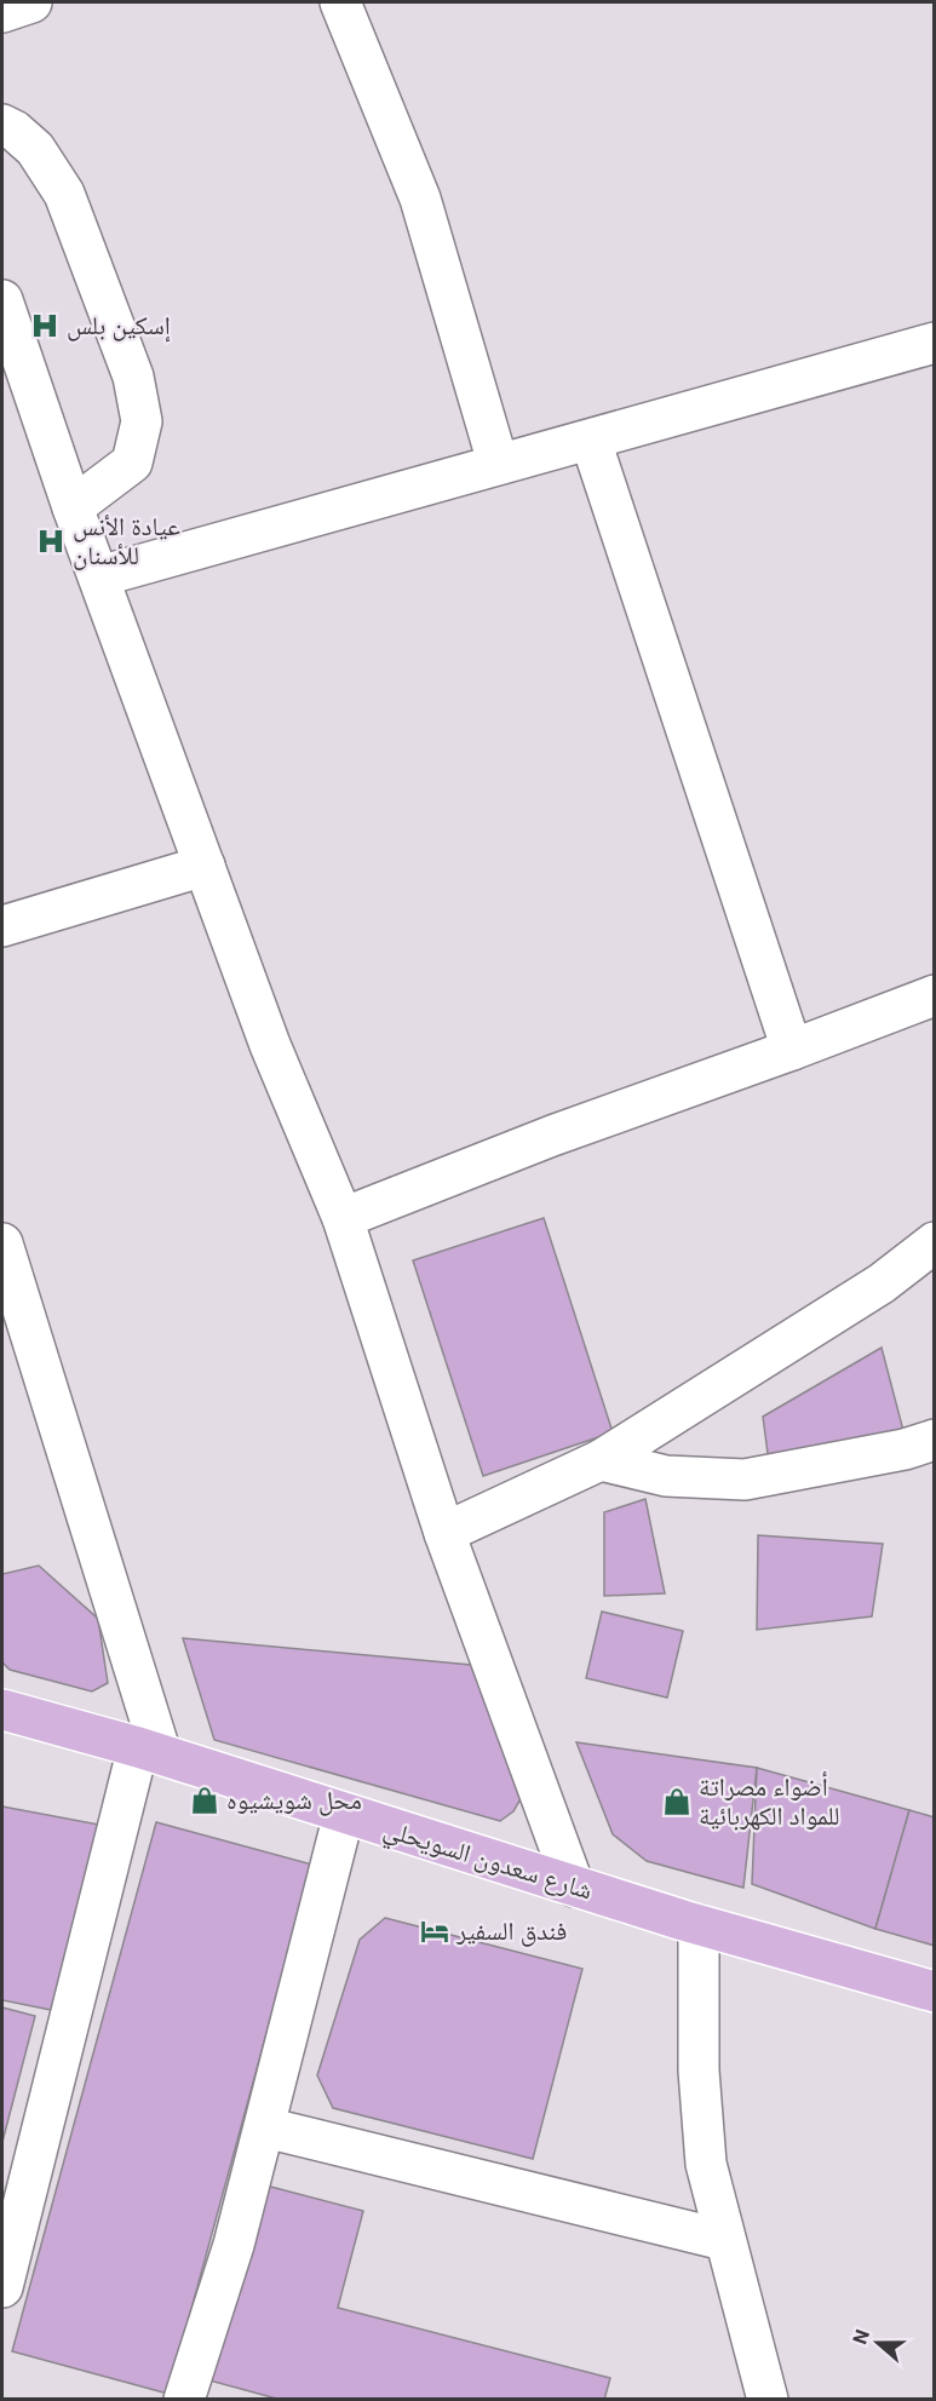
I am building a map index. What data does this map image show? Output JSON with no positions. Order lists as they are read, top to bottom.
{
  "streets": {
    "main road": ["شارع سعدون السويحلي"]
  },
  "places": {
    "hospital": ["إسكين بلس", "عيادة الأنس للأسنان"],
    "shop": ["محل شويشيوه", "أضواء مصراتة للمواد الكهربائية"],
    "hotel": ["فندق السفير"]
  },
  "north": "left"
}
